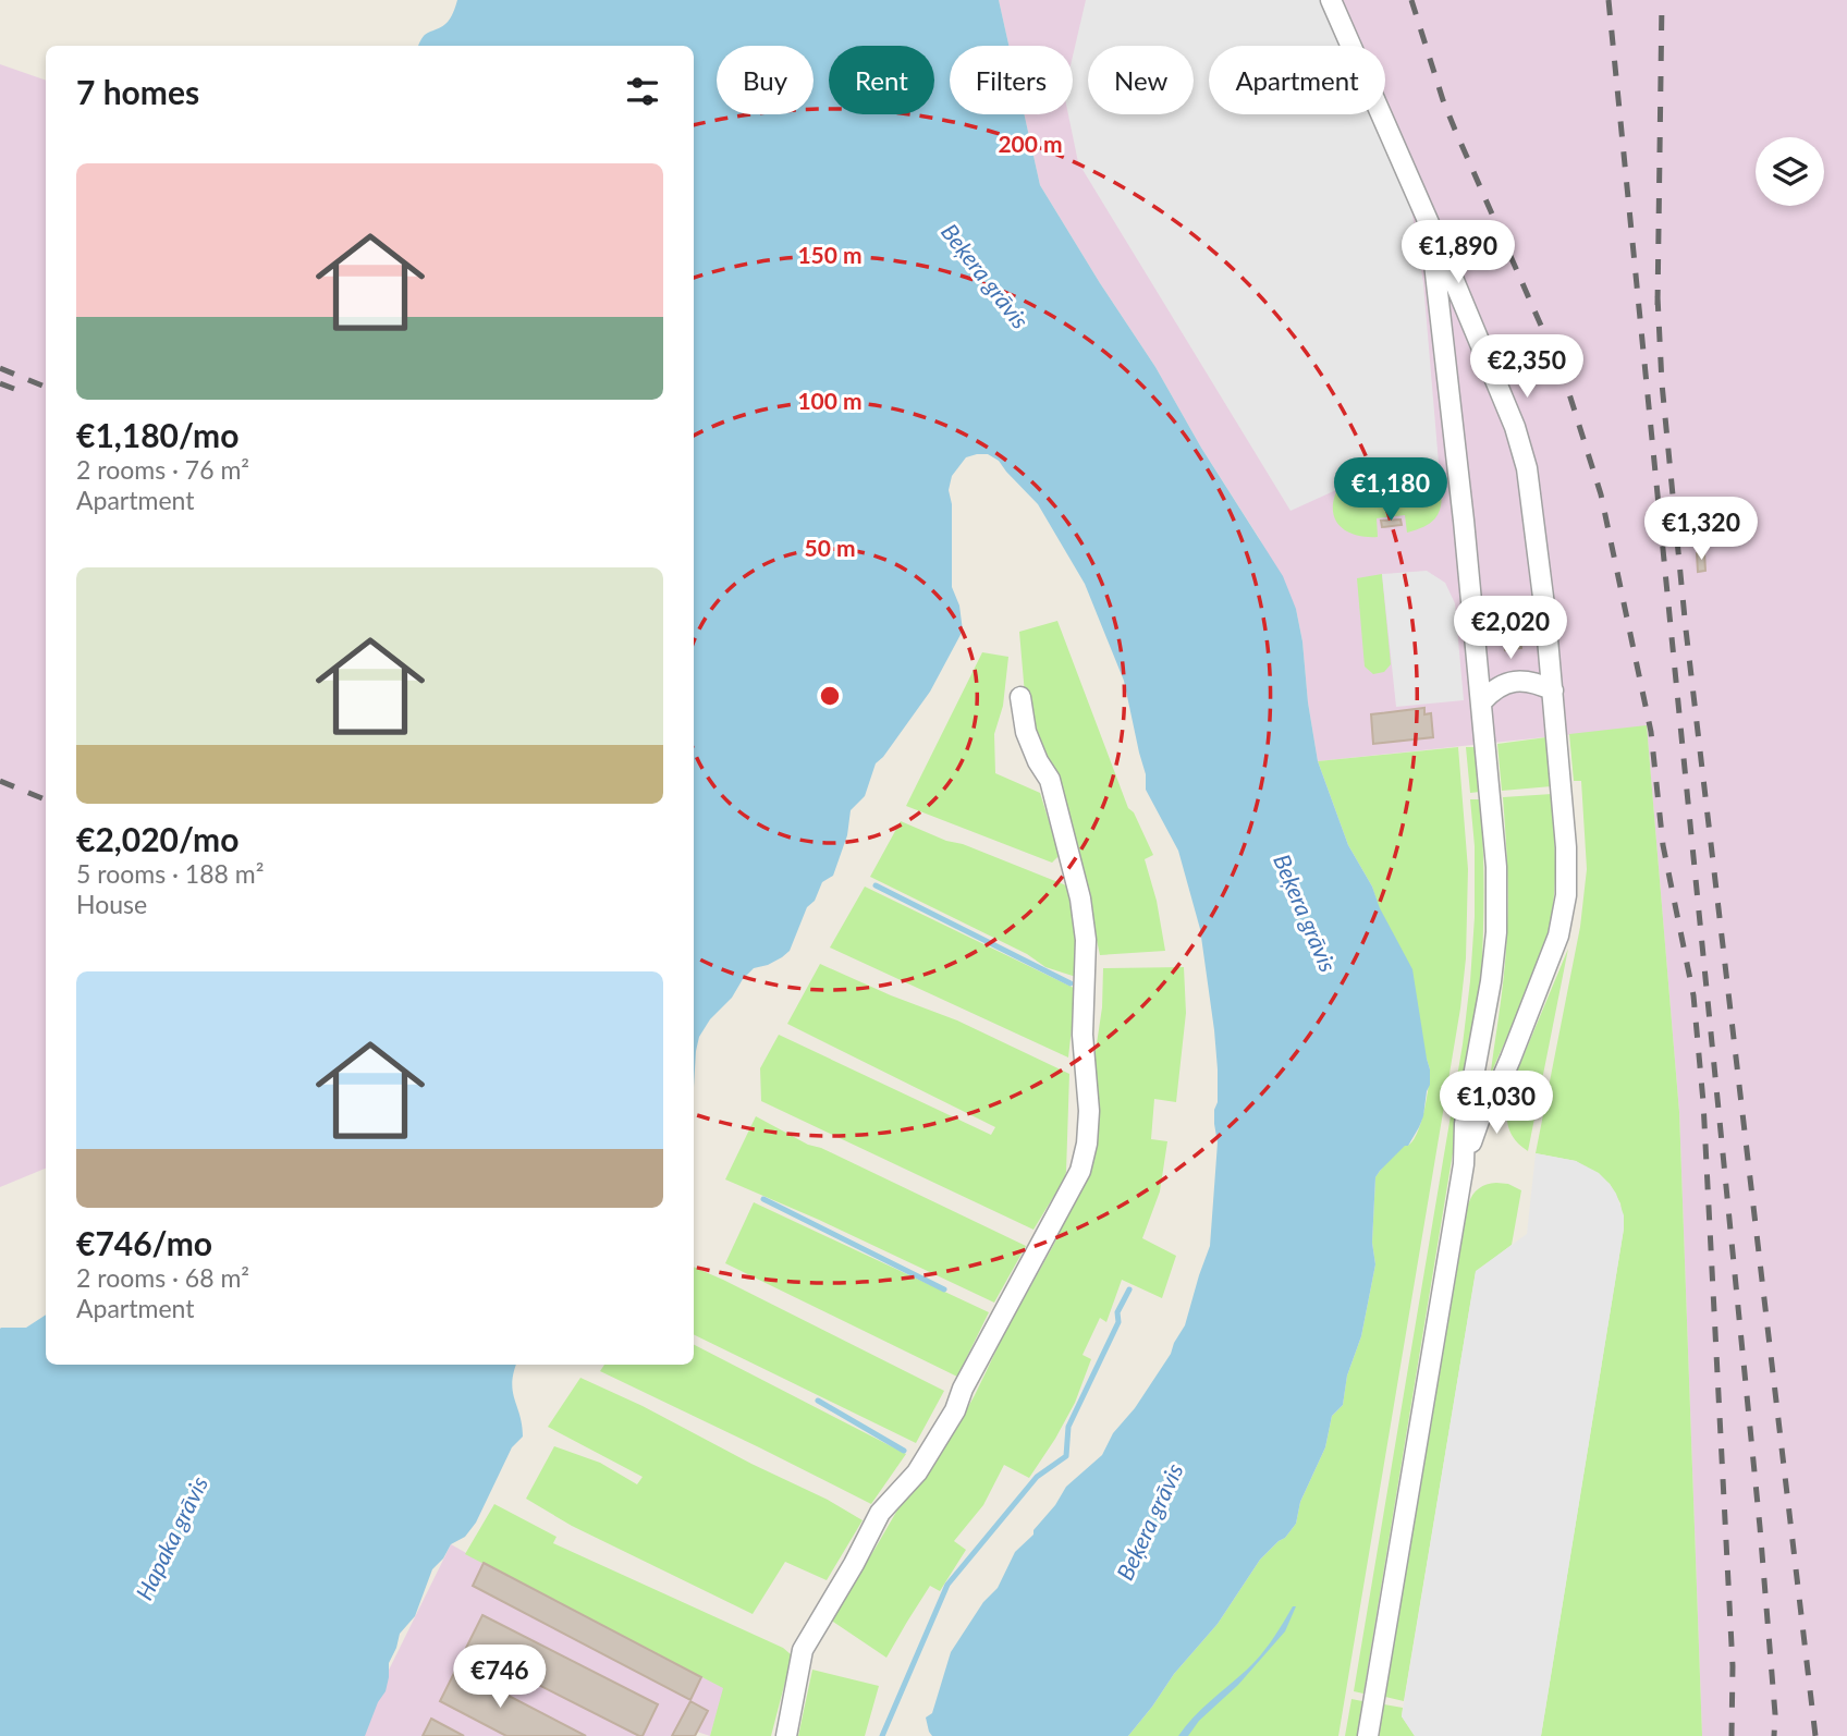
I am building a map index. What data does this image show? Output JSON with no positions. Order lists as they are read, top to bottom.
{
  "water": ["Beķera grāvis", "Hapaka grāvis"],
  "page": {
    "chip": [
      "Buy",
      "Rent",
      "Filters",
      "New",
      "Apartment"
    ],
    "heading": "7 homes",
    "list": [
      {
        "name": "€1,180/mo",
        "note": "2 rooms · 76 m² · Apartment"
      },
      {
        "name": "€2,020/mo",
        "note": "5 rooms · 188 m² · House"
      },
      {
        "name": "€746/mo",
        "note": "2 rooms · 68 m² · Apartment"
      }
    ],
    "price": [
      "€1,890",
      "€2,350",
      "€1,180",
      "€1,320",
      "€2,020",
      "€1,030",
      "€746"
    ]
  },
  "rings": [
    "200 m",
    "150 m",
    "100 m",
    "50 m"
  ]
}
